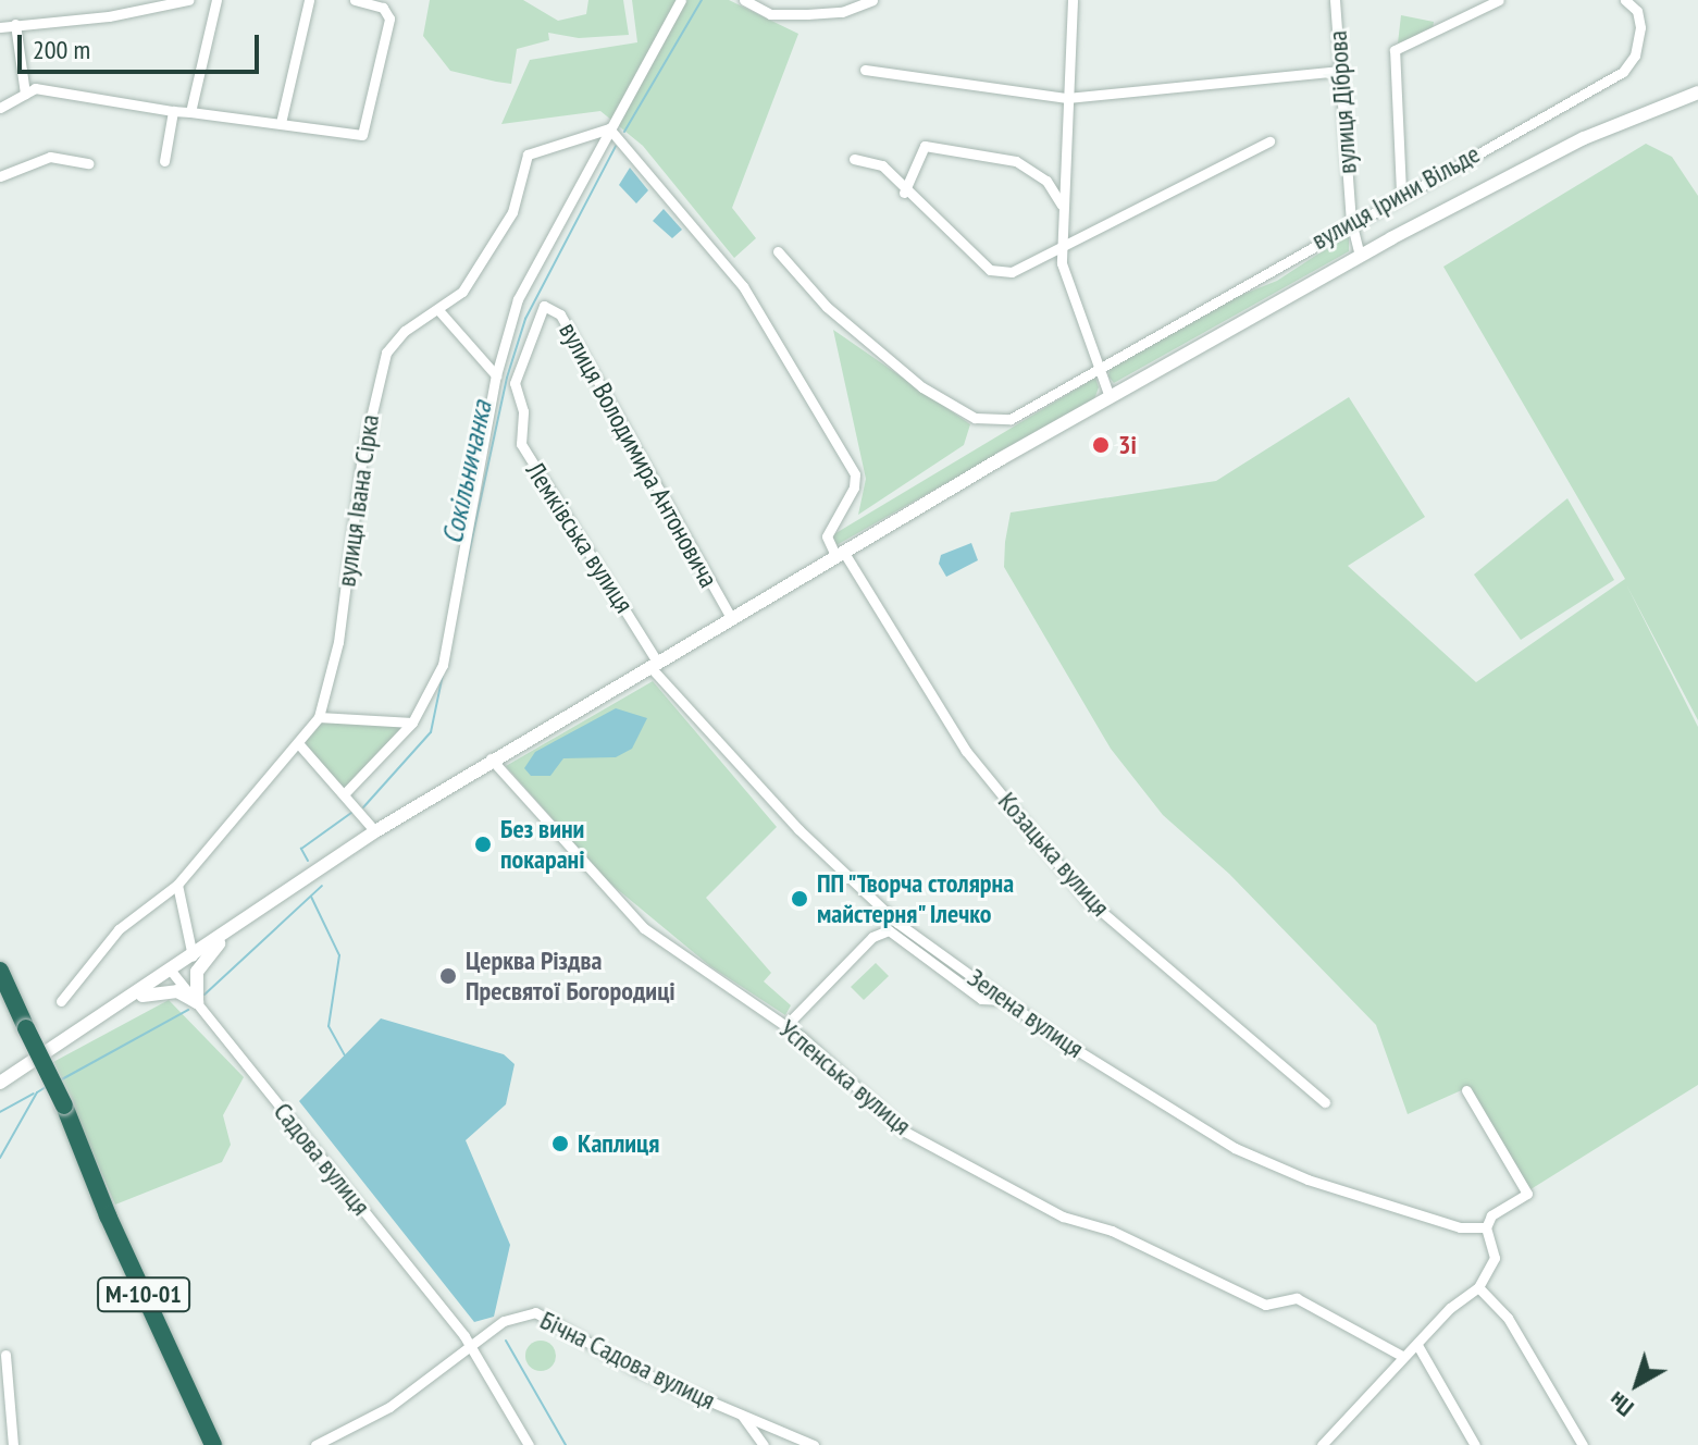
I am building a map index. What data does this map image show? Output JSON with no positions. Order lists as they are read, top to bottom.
{
  "streets": {
    "highway": ["М-10-01"],
    "street": [
      "вулиця Діброва",
      "вулиця Ірини Вільде",
      "вулиця Володимира Антоновича",
      "вулиця Івана Сірка",
      "Лемківська вулиця",
      "Козацька вулиця",
      "Зелена вулиця",
      "Успенська вулиця",
      "Садова вулиця",
      "Бічна Садова вулиця"
    ]
  },
  "crossings": [
    ["вулиця Діброва", "вулиця Ірини Вільде"],
    ["вулиця Володимира Антоновича", "Лемківська вулиця"],
    ["Лемківська вулиця", "Зелена вулиця"],
    ["Садова вулиця", "Бічна Садова вулиця"]
  ],
  "water": ["Сокільничанка"],
  "places": [
    "3і",
    "Без вини покарані",
    "ПП \"Творча столярна майстерня\" Ілечко",
    "Церква Різдва Пресвятої Богородиці",
    "Каплиця"
  ],
  "scale_bar": "200 m",
  "north": "bottom left"
}
